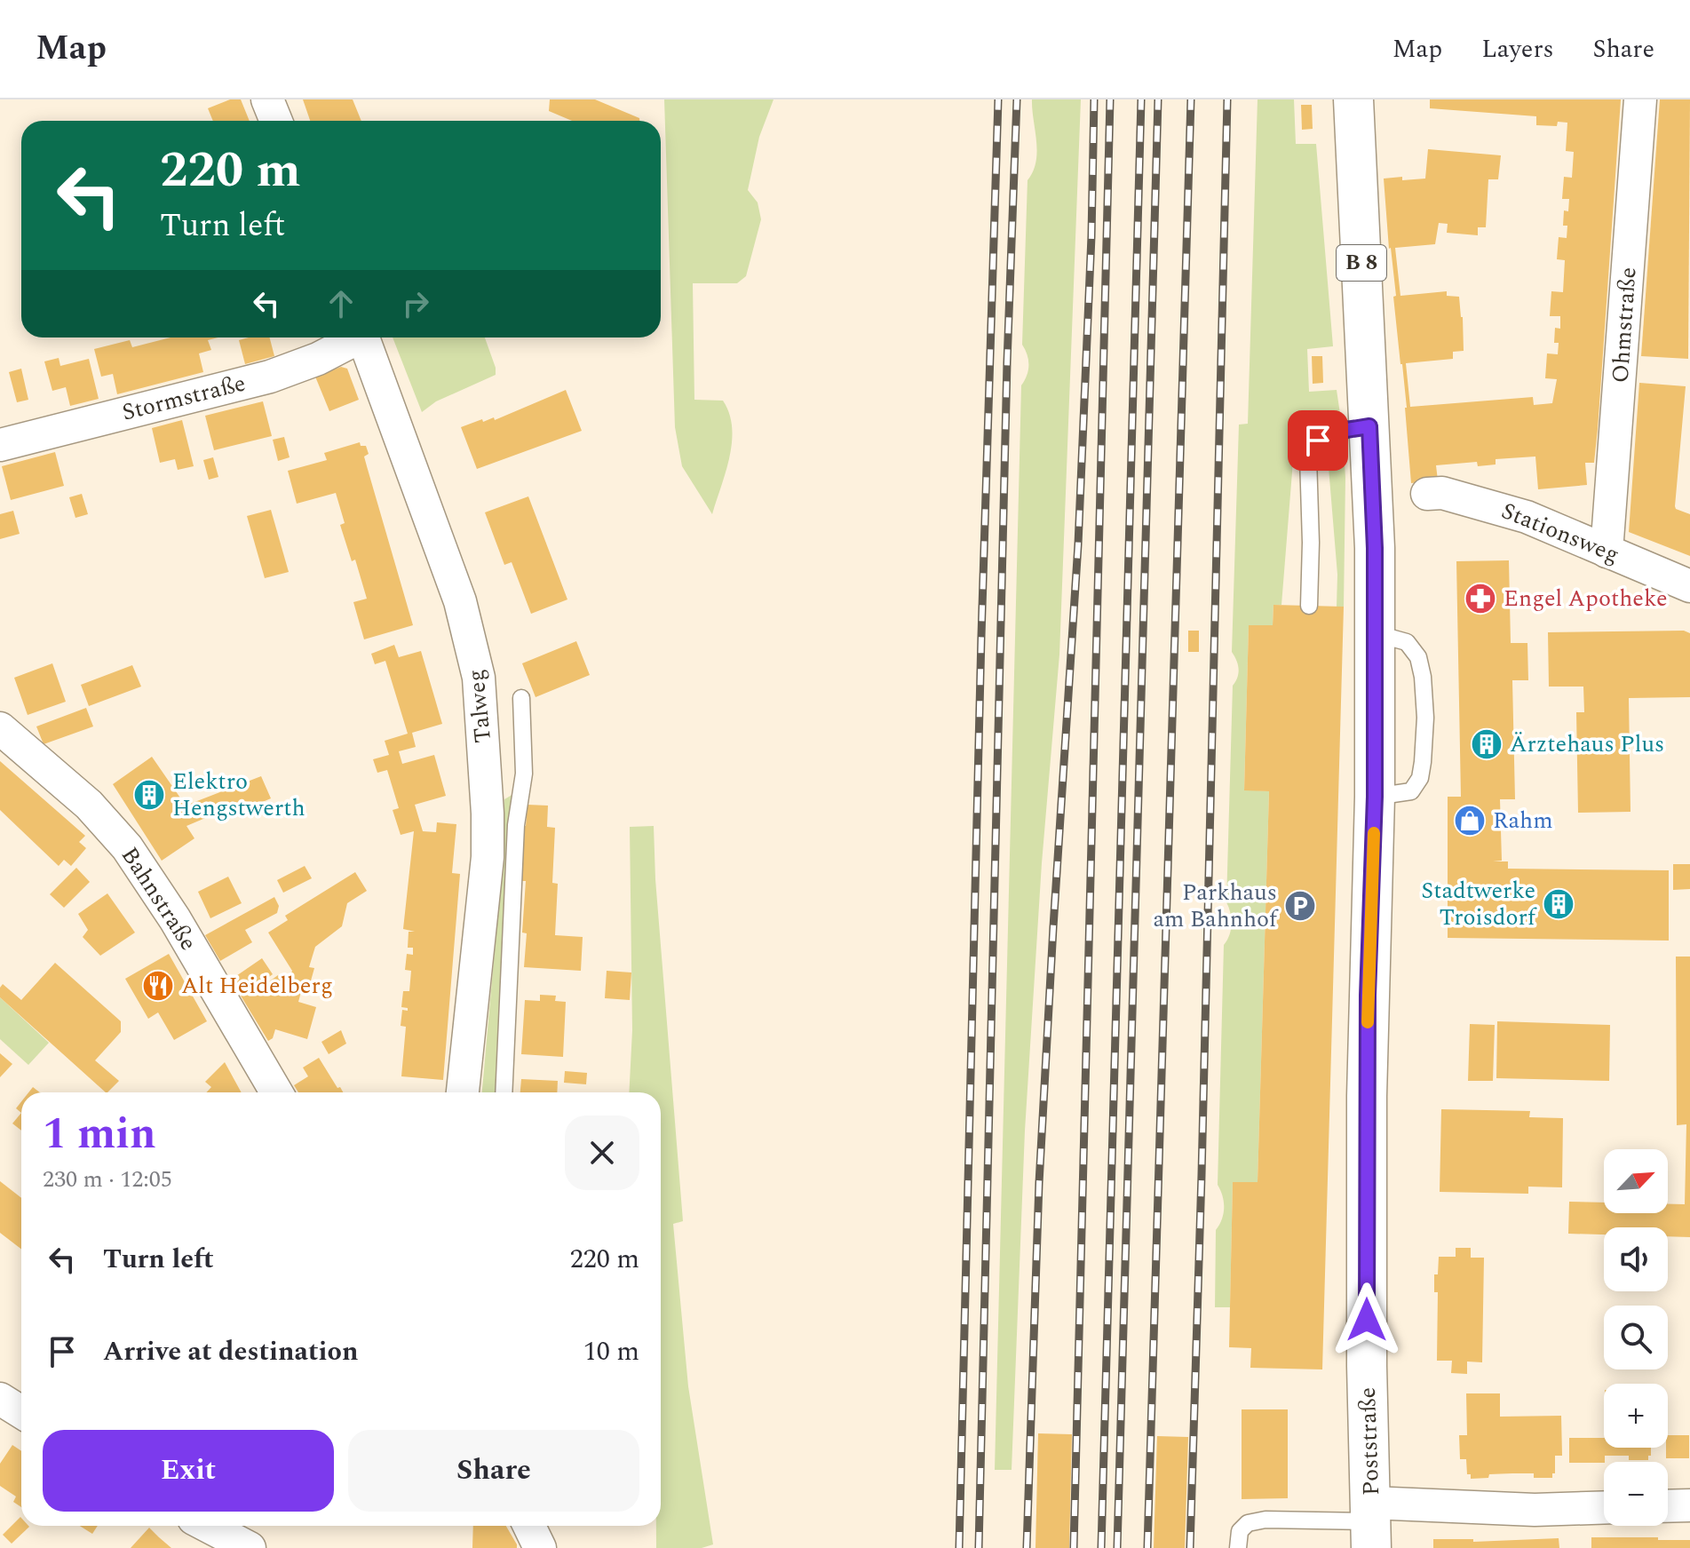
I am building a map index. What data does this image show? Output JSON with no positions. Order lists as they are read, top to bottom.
{
  "streets": {
    "main road": ["B 8", "Poststraße"],
    "street": [
      "Ohmstraße",
      "Stormstraße",
      "Stationsweg",
      "Talweg",
      "Bahnstraße"
    ]
  },
  "crossings": [
    ["Ohmstraße", "Stationsweg"]
  ],
  "places": {
    "pharmacy": ["Engel Apotheke"],
    "building": ["Ärztehaus Plus", "Elektro Hengstwerth", "Stadtwerke Troisdorf"],
    "shop": ["Rahm"],
    "parking": ["Parkhaus am Bahnhof"],
    "restaurant": ["Alt Heidelberg"]
  },
  "north": "top right",
  "page": {
    "header": "Map",
    "nav": ["Map", "Layers", "Share"],
    "turn": ["220 m", "Turn left"],
    "heading": ["1 min", "230 m · 12:05"],
    "map_buttons": ["+", "−"],
    "list": [
      {
        "name": "Turn left",
        "value": "220 m"
      },
      {
        "name": "Arrive at destination",
        "value": "10 m"
      }
    ],
    "buttons": ["Exit", "Share"]
  }
}
